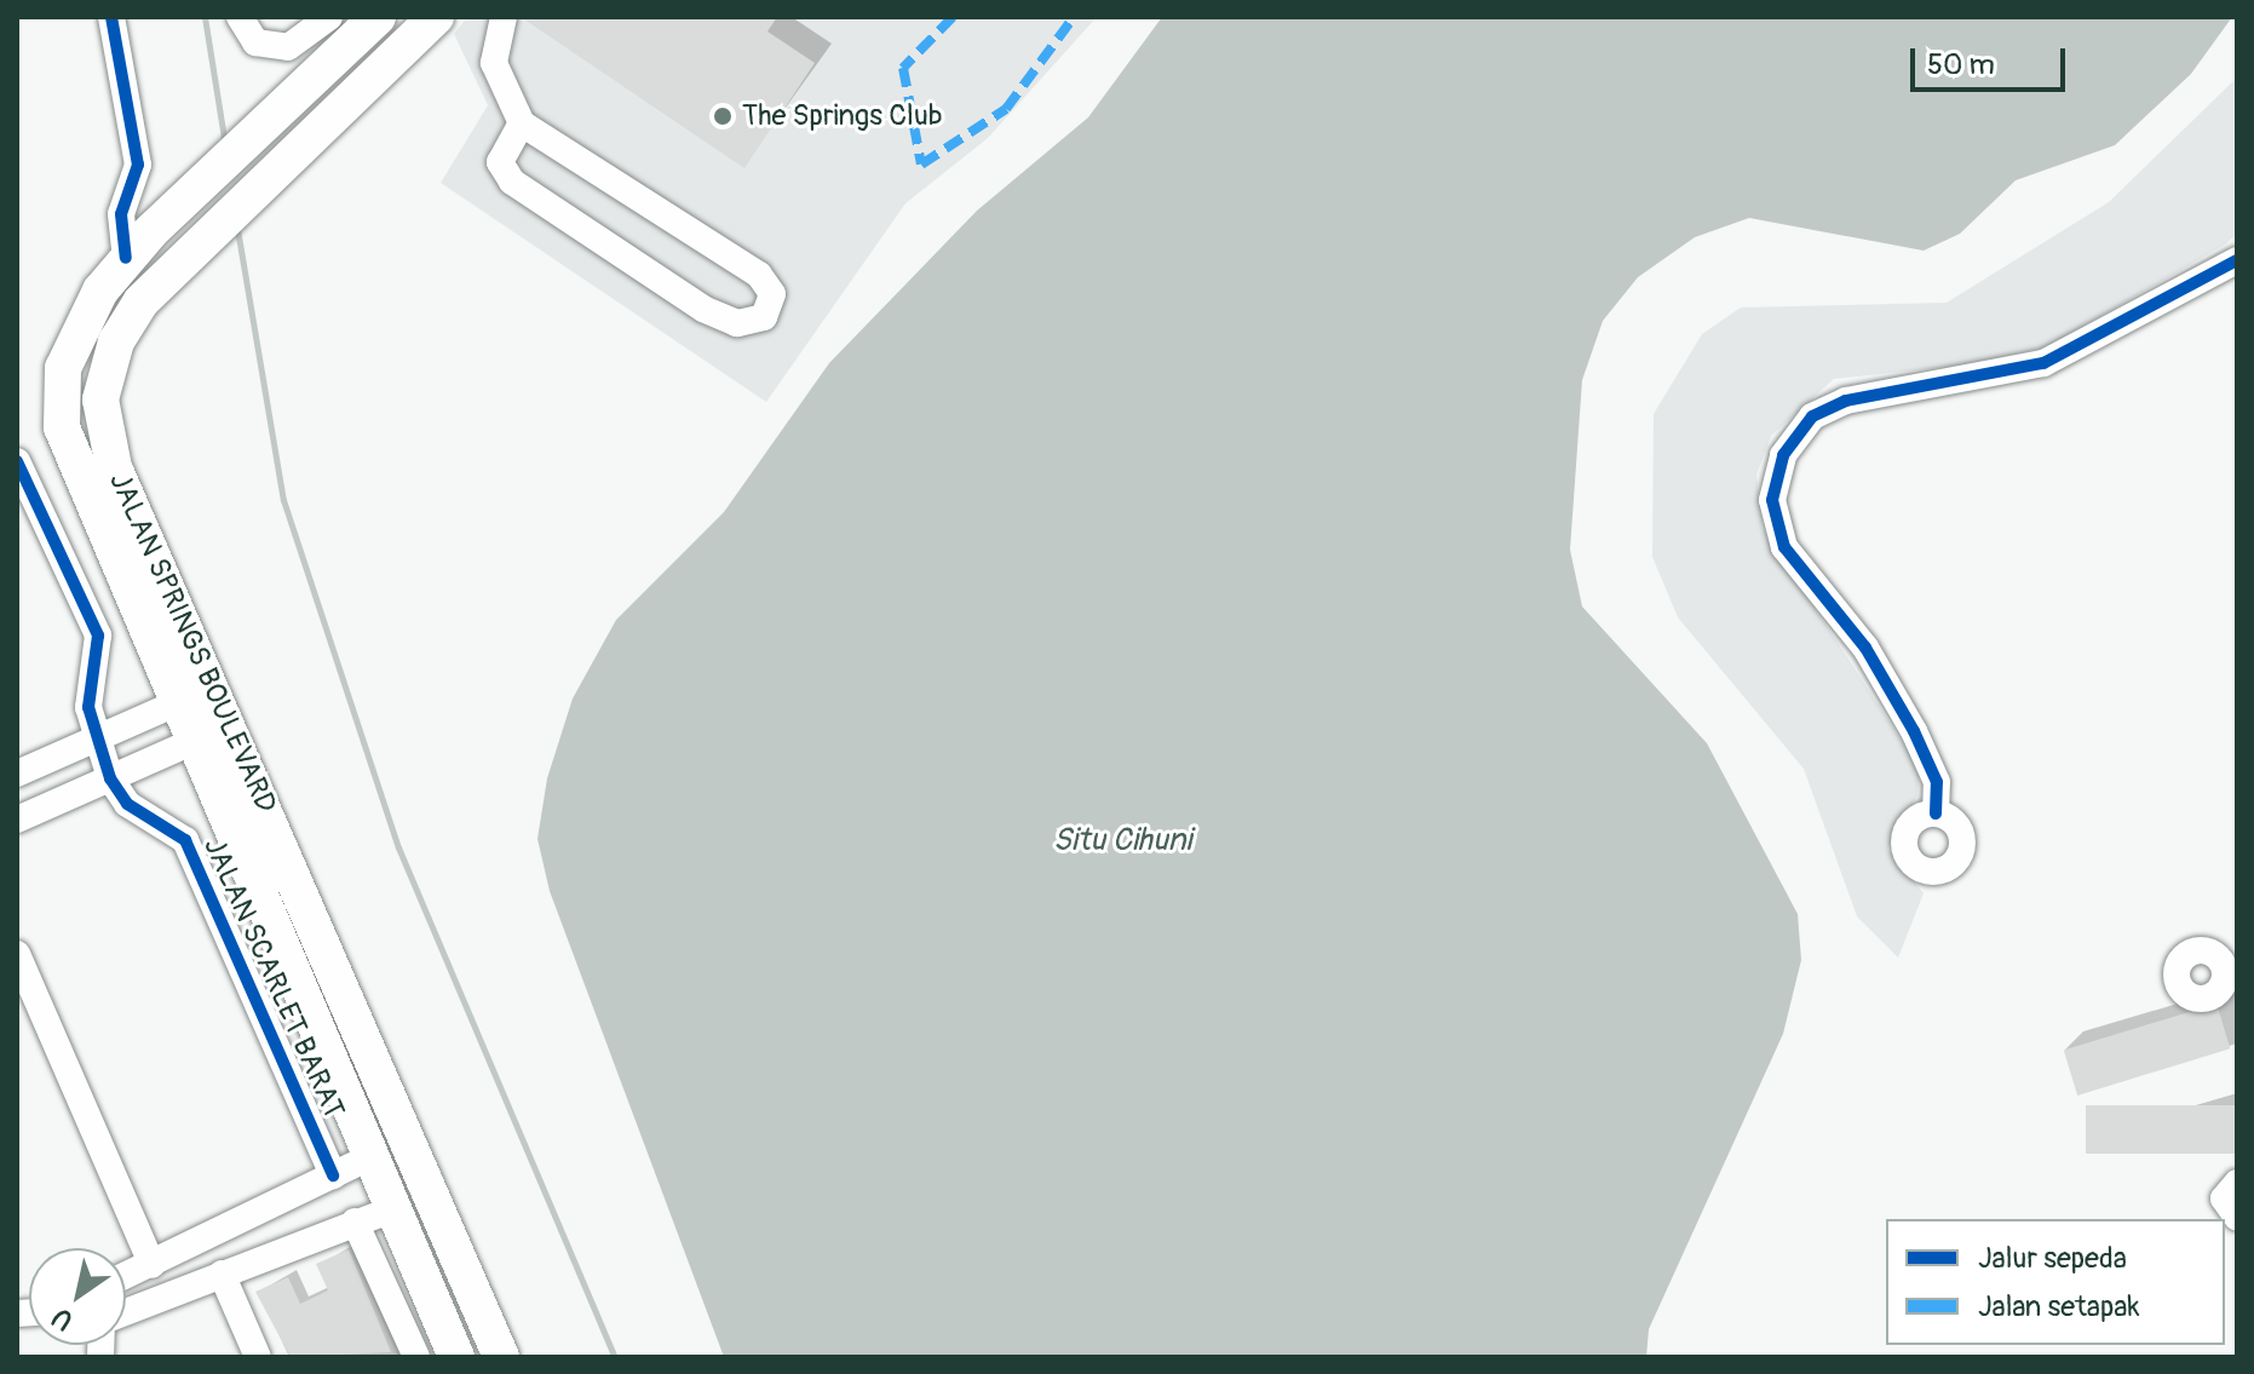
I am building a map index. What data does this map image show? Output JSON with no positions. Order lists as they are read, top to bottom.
{
  "streets": {
    "main road": ["JALAN SPRINGS BOULEVARD"],
    "street": ["JALAN SCARLET BARAT"]
  },
  "water": ["Situ Cihuni"],
  "places": ["The Springs Club"],
  "legend": ["Jalur sepeda", "Jalan setapak"],
  "scale_bar": "50 m",
  "north": "bottom left"
}
